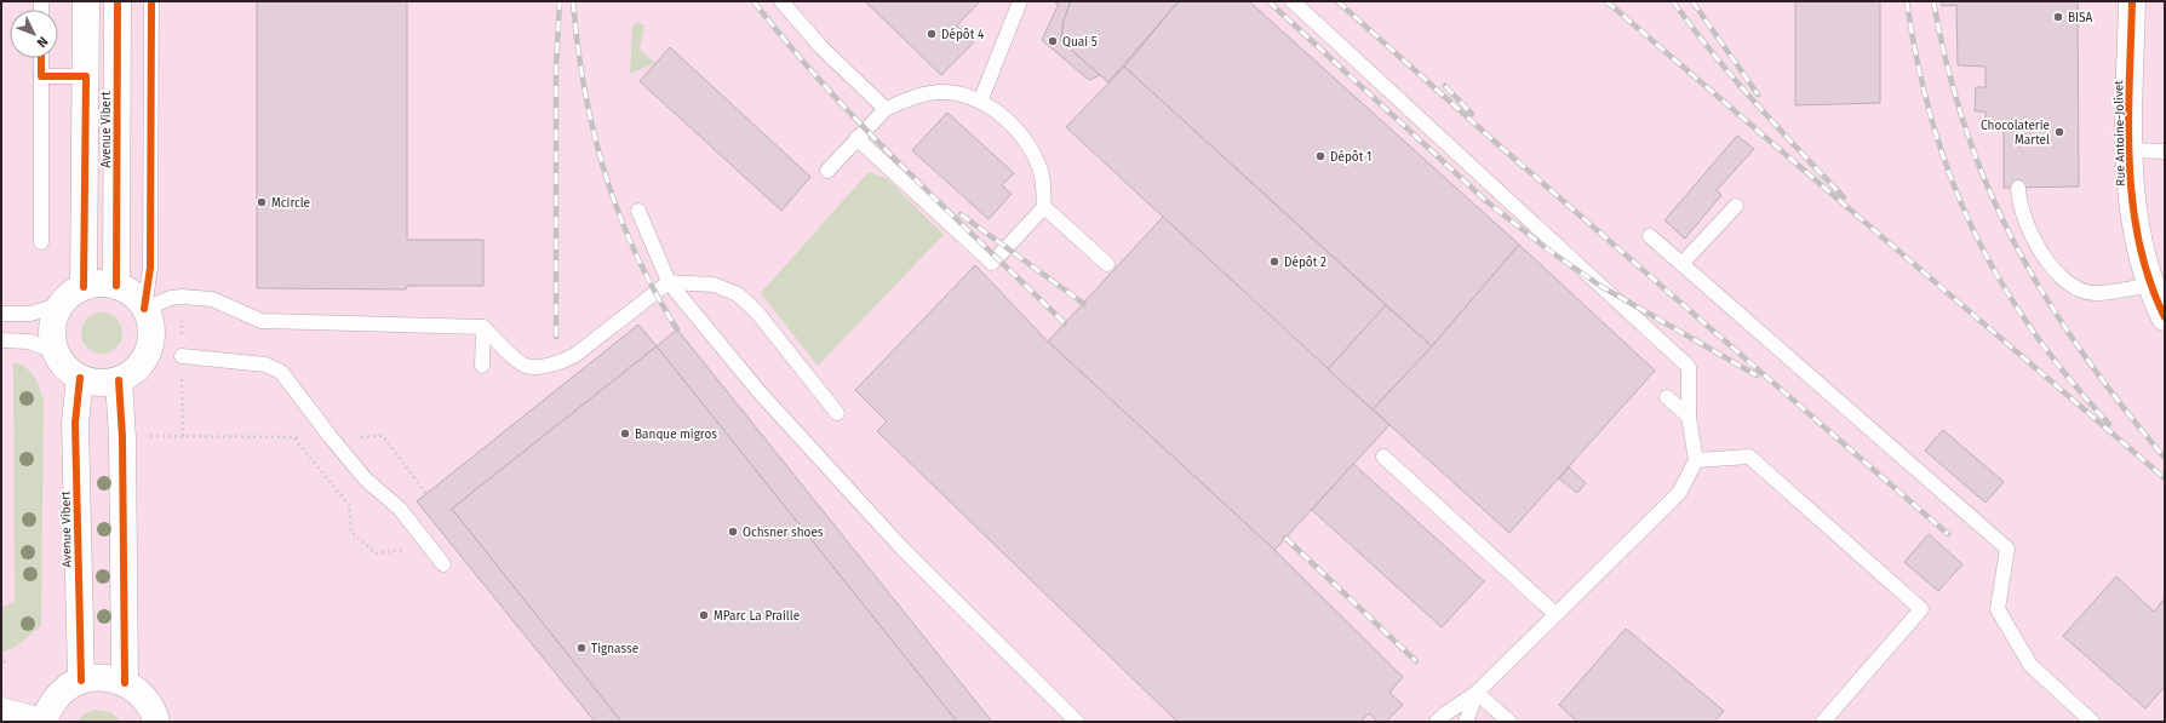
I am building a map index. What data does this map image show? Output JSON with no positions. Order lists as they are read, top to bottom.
{
  "streets": {
    "main road": ["Avenue Vibert", "Rue Antoine-Jolivet"]
  },
  "places": [
    "BISA",
    "Dépôt 4",
    "Quai 5",
    "Chocolaterie Martel",
    "Dépôt 1",
    "Mcircle",
    "Dépôt 2",
    "Banque migros",
    "Ochsner shoes",
    "MParc La Praille",
    "Tignasse"
  ],
  "north": "bottom right"
}
